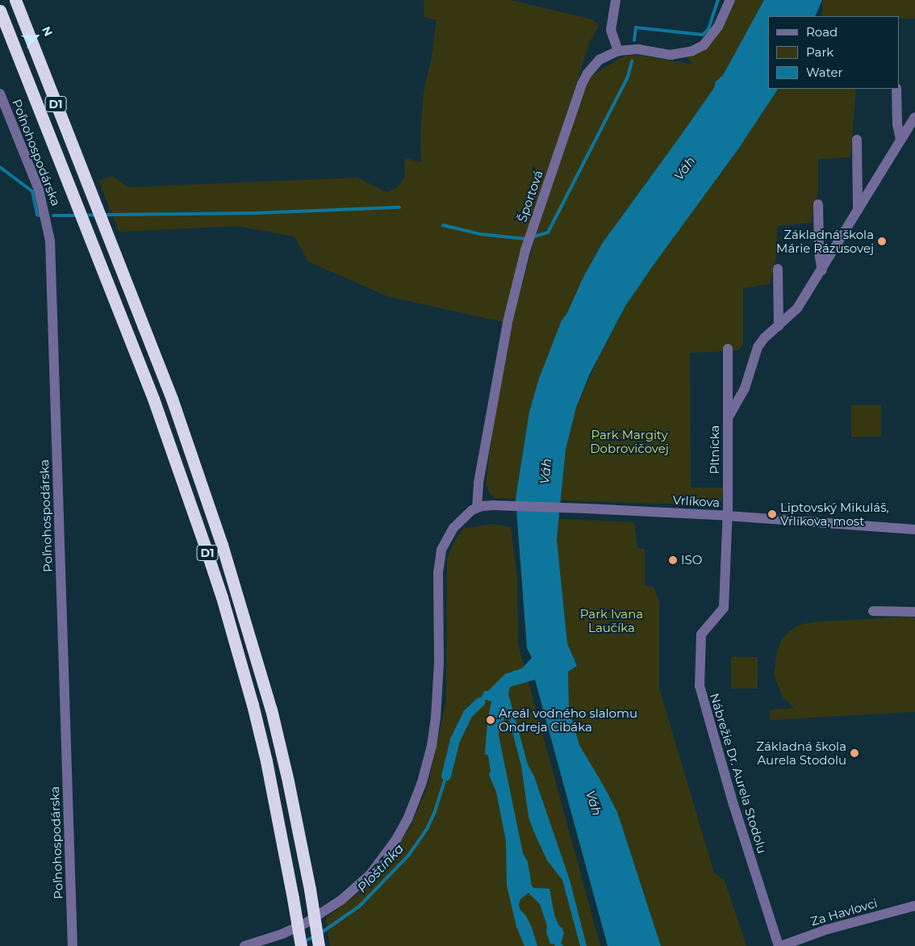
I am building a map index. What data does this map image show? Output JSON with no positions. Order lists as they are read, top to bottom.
{
  "streets": {
    "highway": ["D1"],
    "street": [
      "Poľnohospodárska",
      "Športová",
      "Pltnícka",
      "Vrlíkova",
      "Nábrežie Dr. Aurela Stodolu",
      "Za Havlovci"
    ]
  },
  "crossings": [
    ["Športová", "Vrlíkova"],
    ["Pltnícka", "Vrlíkova"],
    ["Pltnícka", "Nábrežie Dr. Aurela Stodolu"],
    ["Vrlíkova", "Nábrežie Dr. Aurela Stodolu"],
    ["Nábrežie Dr. Aurela Stodolu", "Za Havlovci"]
  ],
  "water": ["Váh", "Ploštínka"],
  "parks": ["Park Margity Dobrovičovej", "Park Ivana Laučíka"],
  "places": [
    "Základná škola Márie Rázusovej",
    "Liptovský Mikuláš, Vrlíkova, most",
    "ISO",
    "Areál vodného slalomu Ondreja Cibáka",
    "Základná škola Aurela Stodolu"
  ],
  "legend": ["Road", "Park", "Water"],
  "north": "top right"
}
